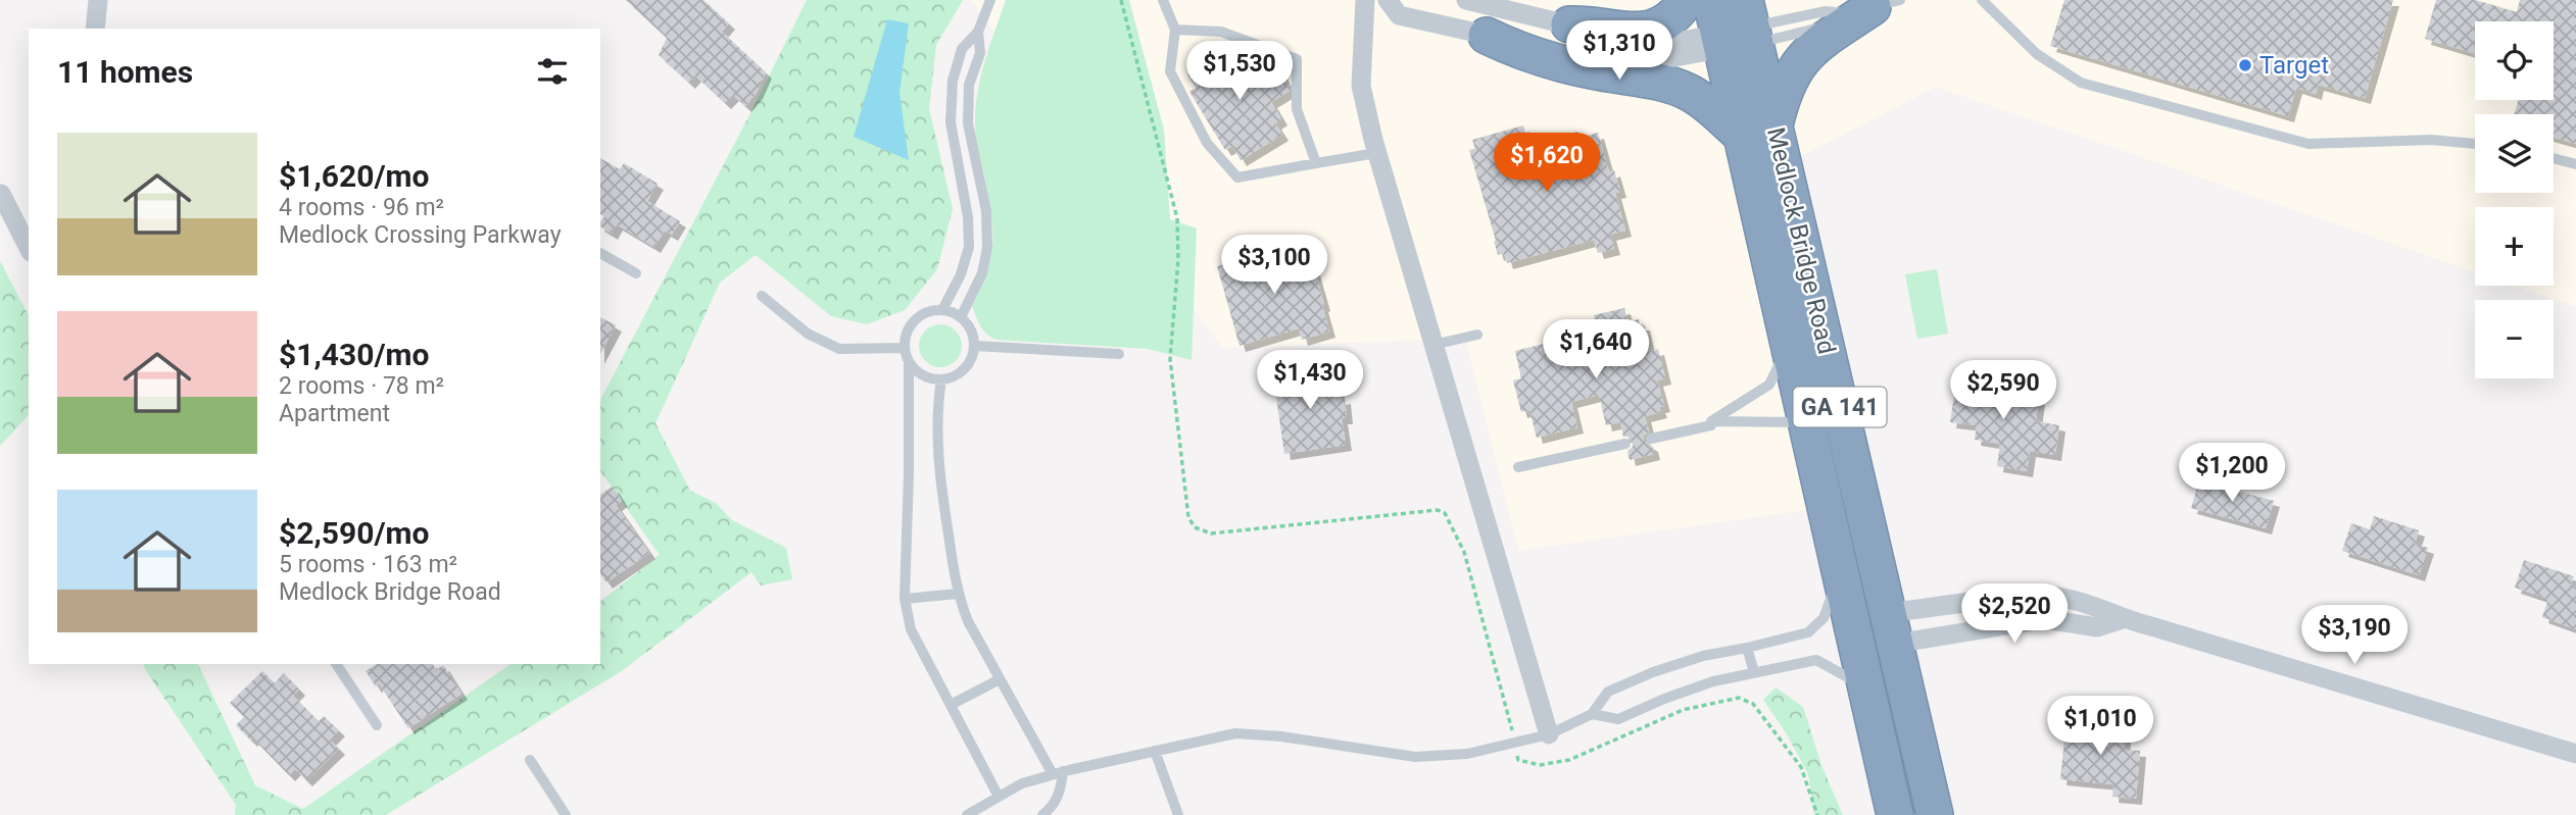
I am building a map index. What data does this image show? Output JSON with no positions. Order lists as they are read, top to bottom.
{
  "streets": {
    "highway": ["Medlock Bridge Road", "GA 141"]
  },
  "places": ["Target"],
  "page": {
    "price": [
      "$1,310",
      "$1,530",
      "$1,620",
      "$3,100",
      "$1,640",
      "$1,430",
      "$2,590",
      "$1,200",
      "$2,520",
      "$3,190",
      "$1,010"
    ],
    "map_buttons": ["+", "−"],
    "heading": "11 homes",
    "list": [
      {
        "name": "$1,620/mo",
        "note": "4 rooms · 96 m² · Medlock Crossing Parkway"
      },
      {
        "name": "$1,430/mo",
        "note": "2 rooms · 78 m² · Apartment"
      },
      {
        "name": "$2,590/mo",
        "note": "5 rooms · 163 m² · Medlock Bridge Road"
      }
    ]
  }
}
